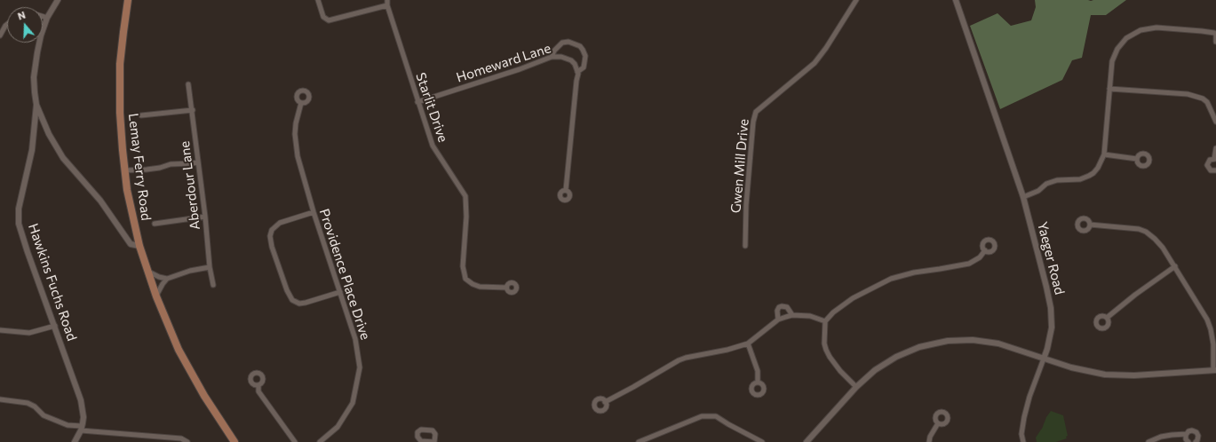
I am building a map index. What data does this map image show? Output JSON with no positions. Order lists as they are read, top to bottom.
{
  "streets": {
    "main road": ["Lemay Ferry Road"],
    "street": [
      "Homeward Lane",
      "Starlit Drive",
      "Gwen Mill Drive",
      "Aberdour Lane",
      "Yaeger Road",
      "Providence Place Drive",
      "Hawkins Fuchs Road"
    ]
  },
  "crossings": [
    ["Homeward Lane", "Starlit Drive"]
  ],
  "north": "top"
}
